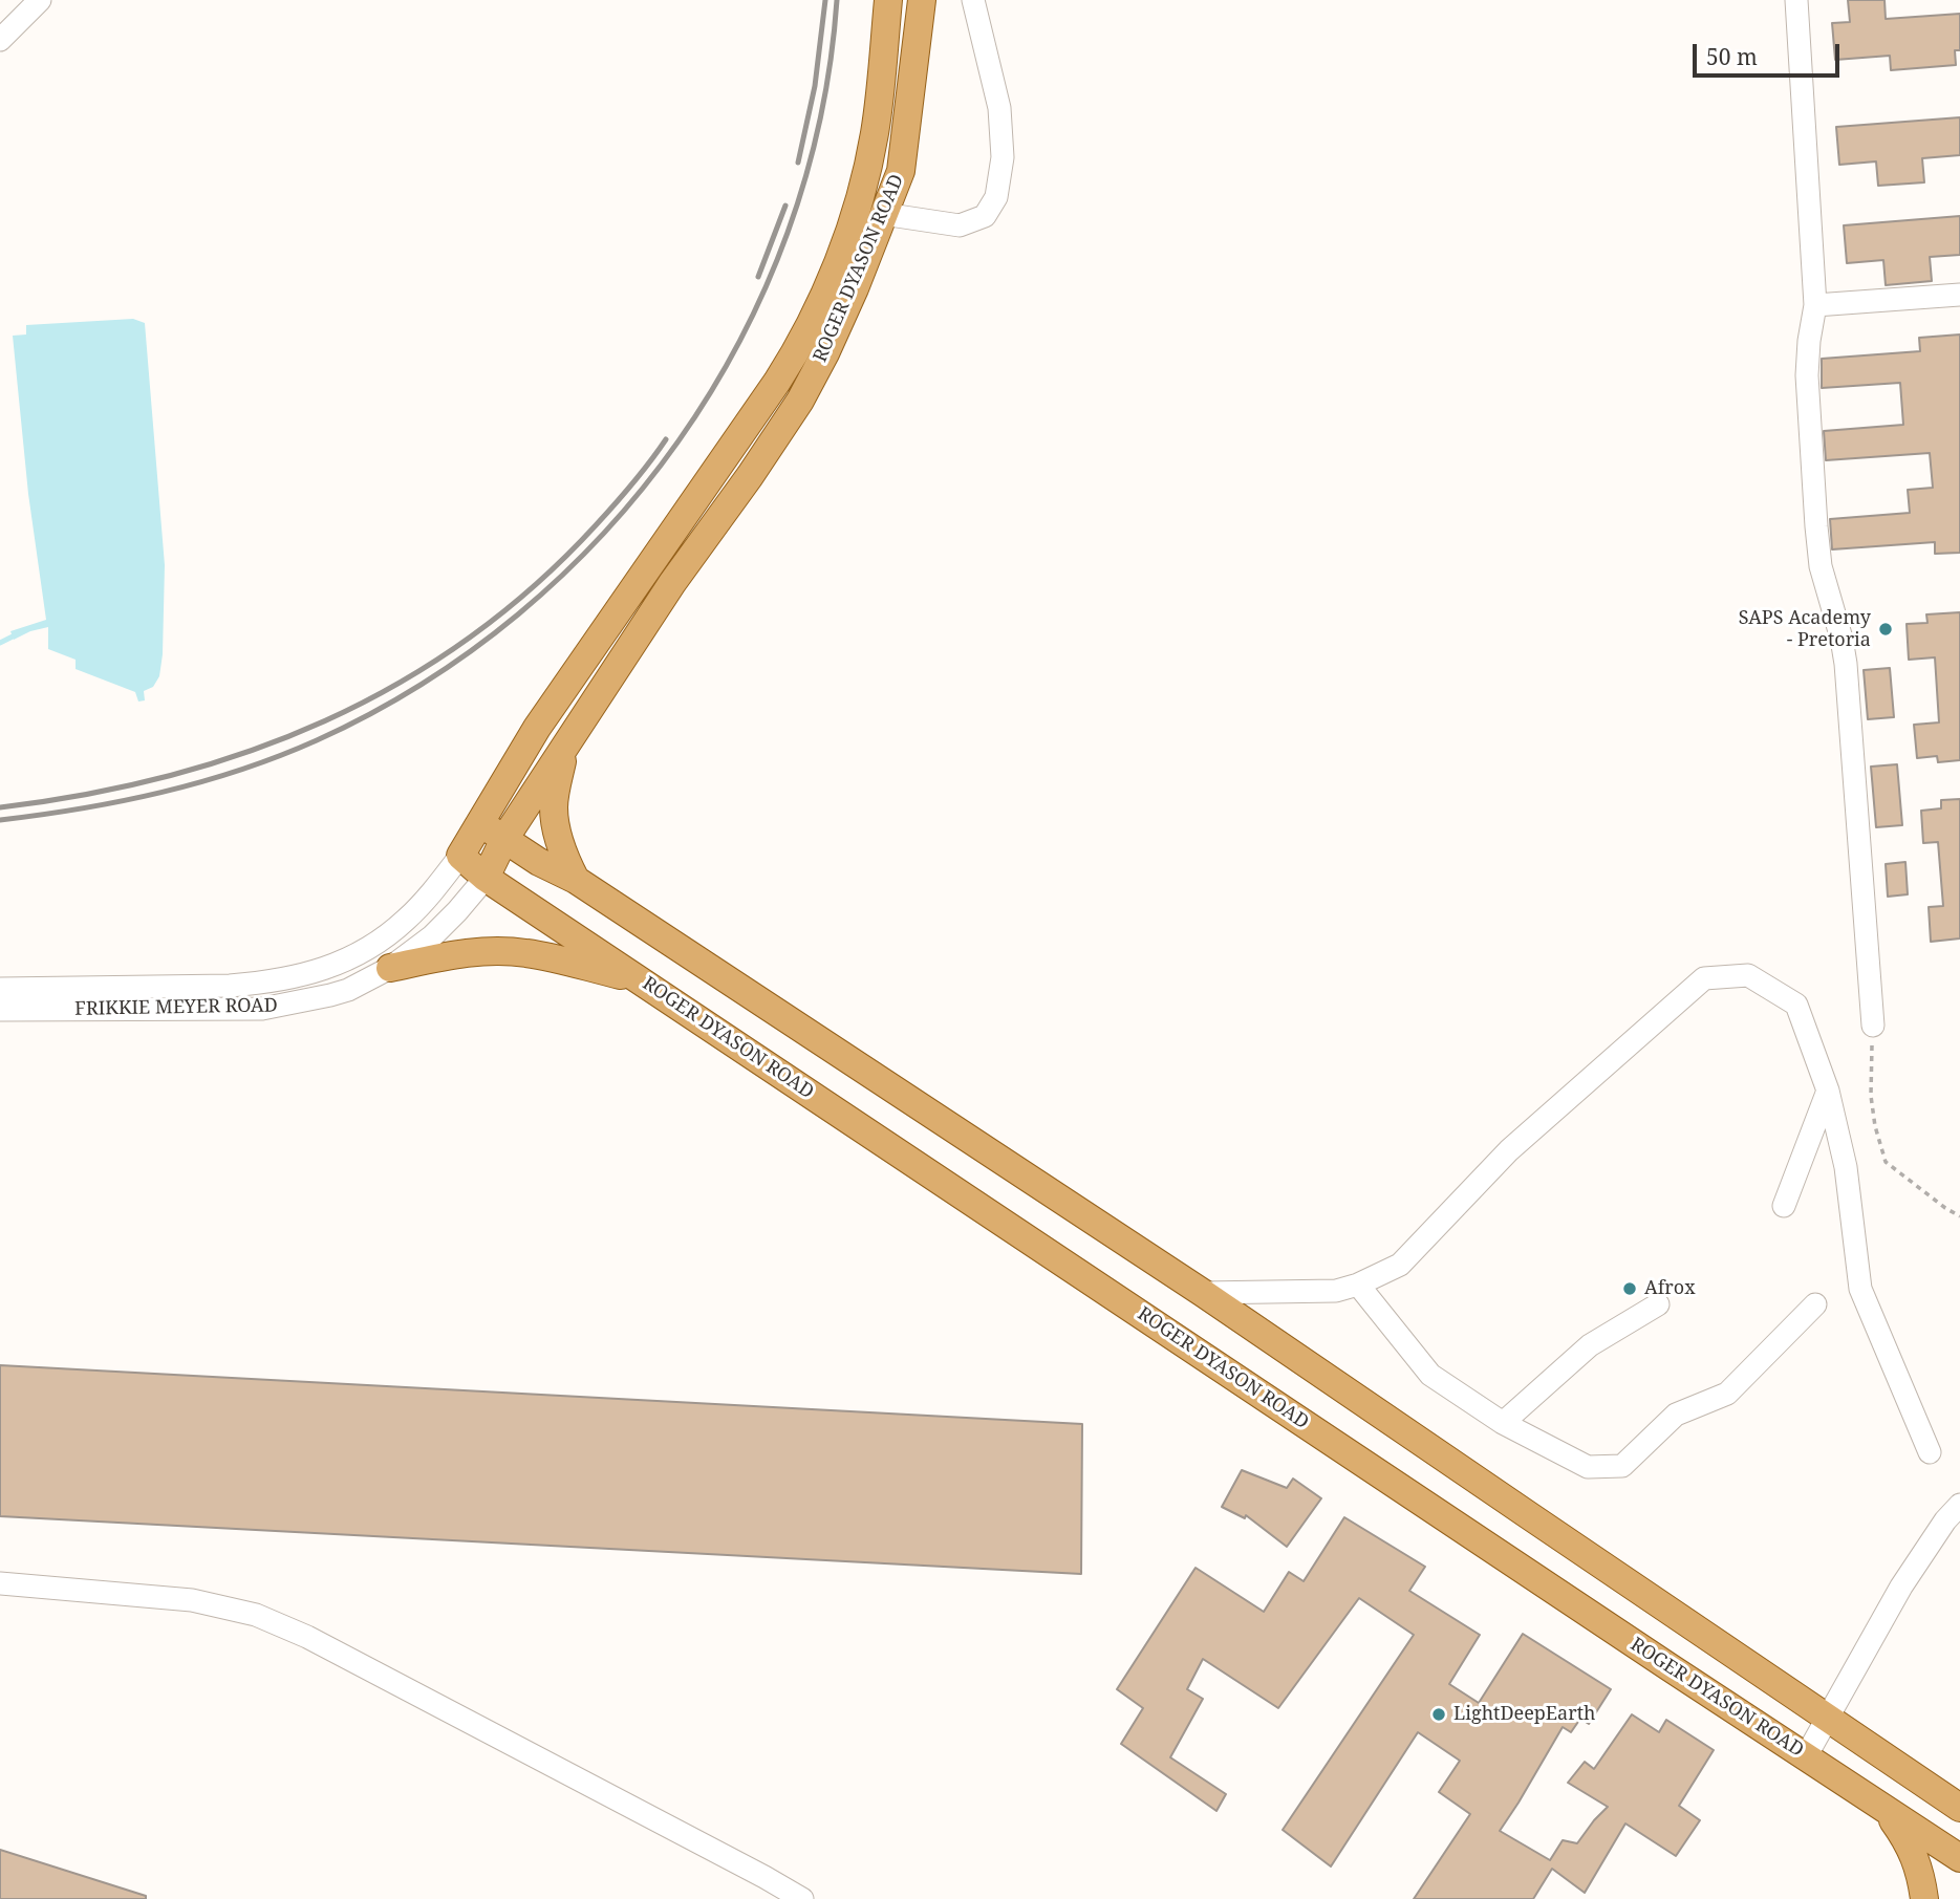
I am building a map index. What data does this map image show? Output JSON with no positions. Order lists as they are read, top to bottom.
{
  "streets": {
    "main road": ["ROGER DYASON ROAD"],
    "street": ["FRIKKIE MEYER ROAD"]
  },
  "crossings": [
    ["ROGER DYASON ROAD", "FRIKKIE MEYER ROAD"]
  ],
  "places": ["SAPS Academy - Pretoria", "Afrox", "LightDeepEarth"],
  "scale_bar": "50 m"
}
